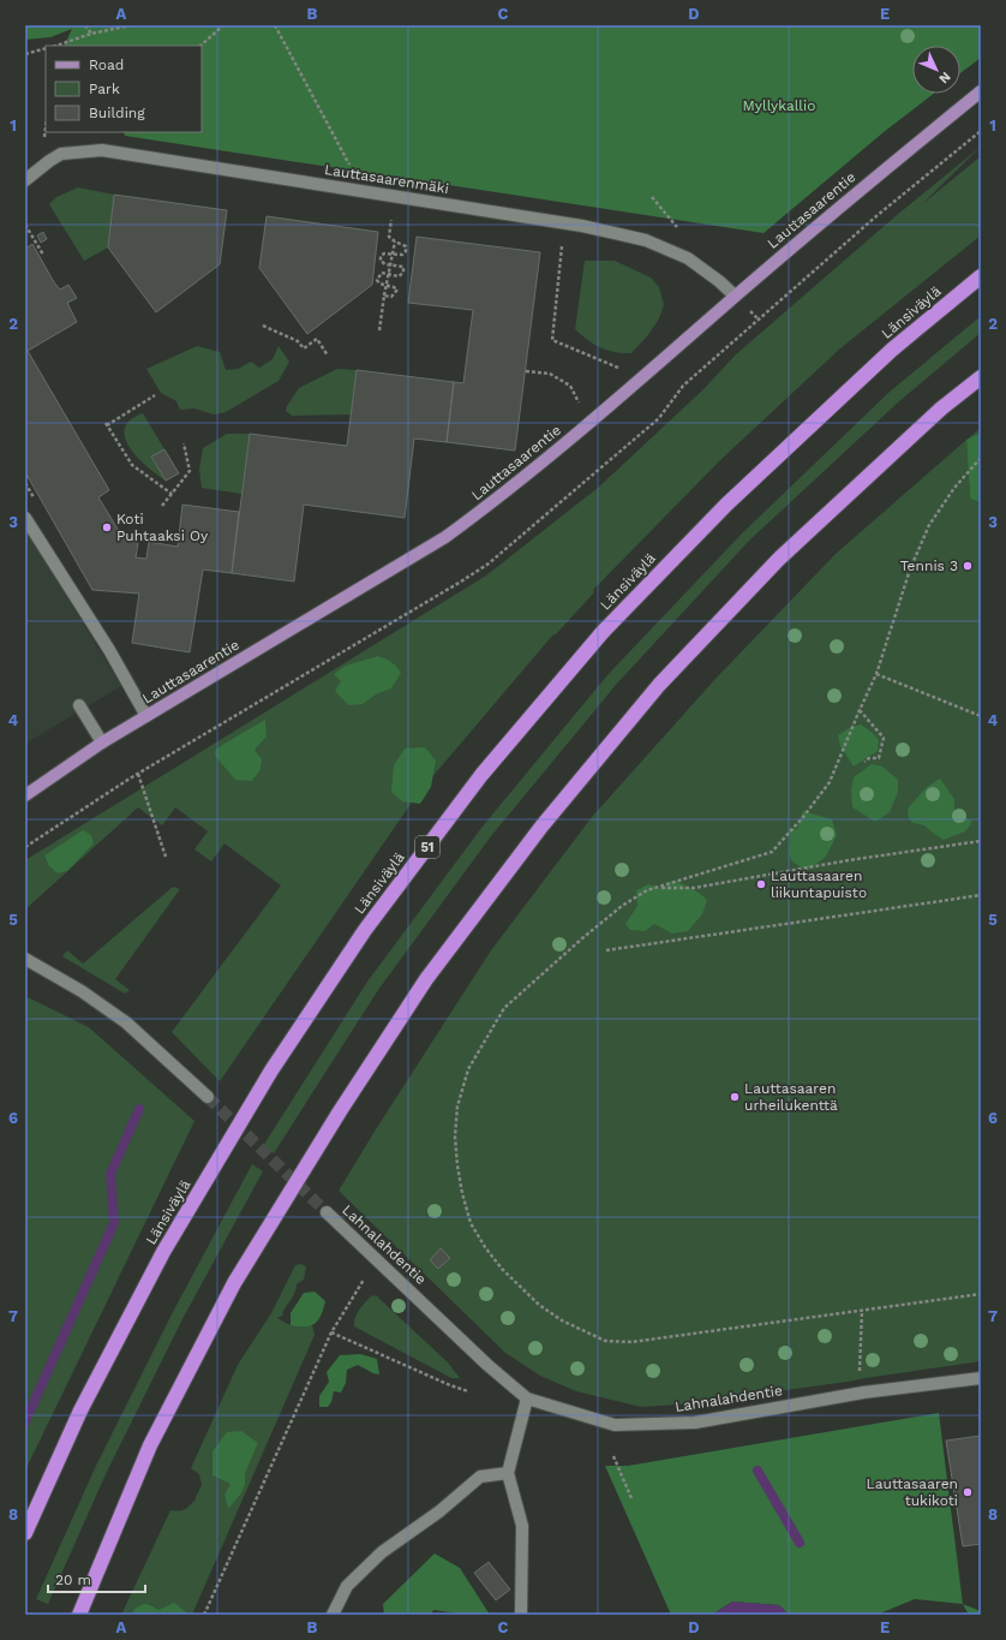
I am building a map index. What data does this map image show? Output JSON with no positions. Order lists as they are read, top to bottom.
{
  "streets": {
    "highway": ["Länsiväylä", "51"],
    "main road": ["Lauttasaarentie"],
    "street": ["Lauttasaarenmäki", "Lahnalahdentie"]
  },
  "crossings": [
    ["Lauttasaarenmäki", "Lauttasaarentie"]
  ],
  "parks": ["Myllykallio"],
  "places": [
    "Koti Puhtaaksi Oy",
    "Tennis 3",
    "Lauttasaaren liikuntapuisto",
    "Lauttasaaren urheilukenttä",
    "Lauttasaaren tukikoti"
  ],
  "legend": ["Road", "Park", "Building"],
  "scale_bar": "20 m",
  "north": "bottom right",
  "grid": {
    "columns": [
      "A",
      "B",
      "C",
      "D",
      "E"
    ],
    "rows": [
      "1",
      "2",
      "3",
      "4",
      "5",
      "6",
      "7",
      "8"
    ]
  }
}
